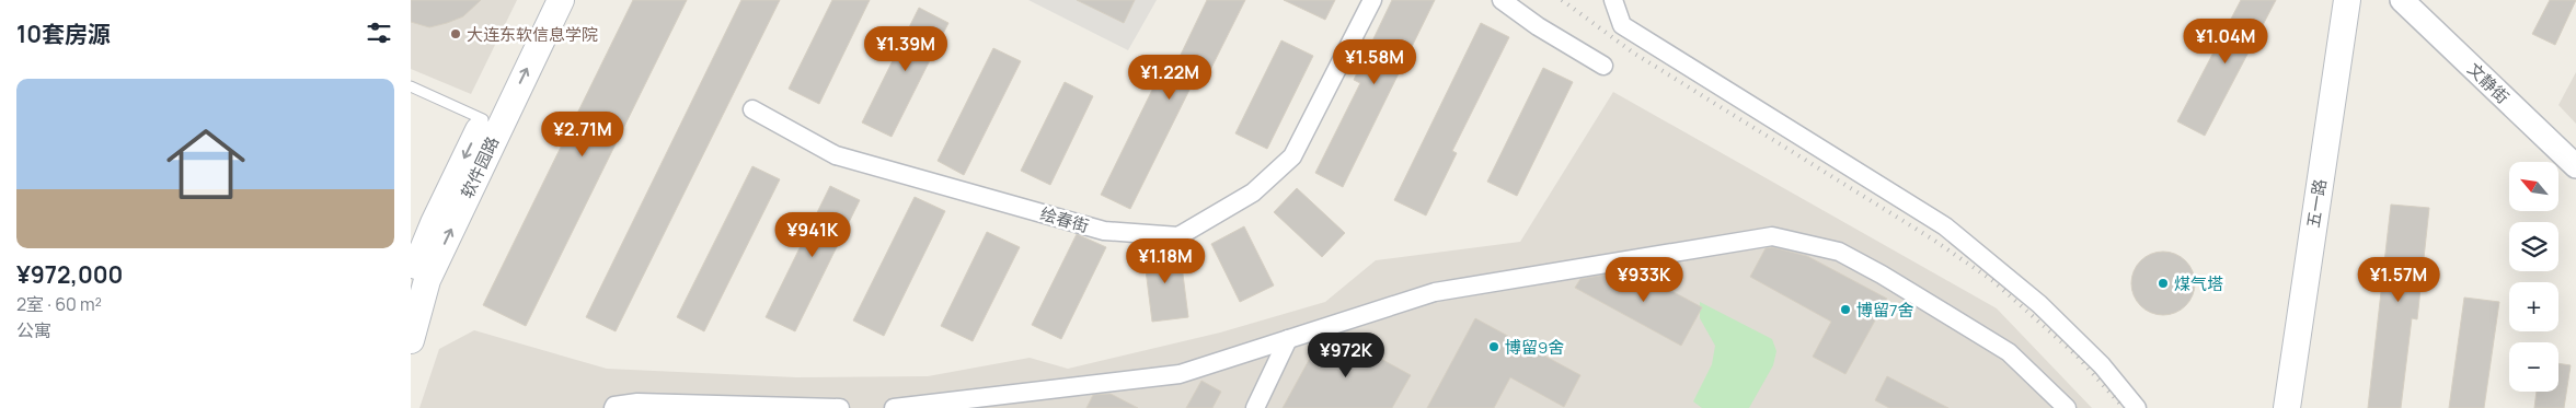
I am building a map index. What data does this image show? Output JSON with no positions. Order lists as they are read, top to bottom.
{
  "streets": {
    "main road": ["软件园路", "五一路"],
    "street": ["文静街", "绘春街"]
  },
  "places": [
    "大连东软信息学院",
    "煤气塔",
    "博留7舍",
    "博留9舍"
  ],
  "north": "top left",
  "page": {
    "heading": "10套房源",
    "price": [
      "¥1.04M",
      "¥1.39M",
      "¥1.58M",
      "¥1.22M",
      "¥2.71M",
      "¥941K",
      "¥1.18M",
      "¥933K",
      "¥1.57M",
      "¥972K"
    ],
    "list": [
      {
        "name": "¥972,000",
        "note": "2室 · 60 m² · 公寓"
      }
    ],
    "map_buttons": ["+", "−"]
  }
}
